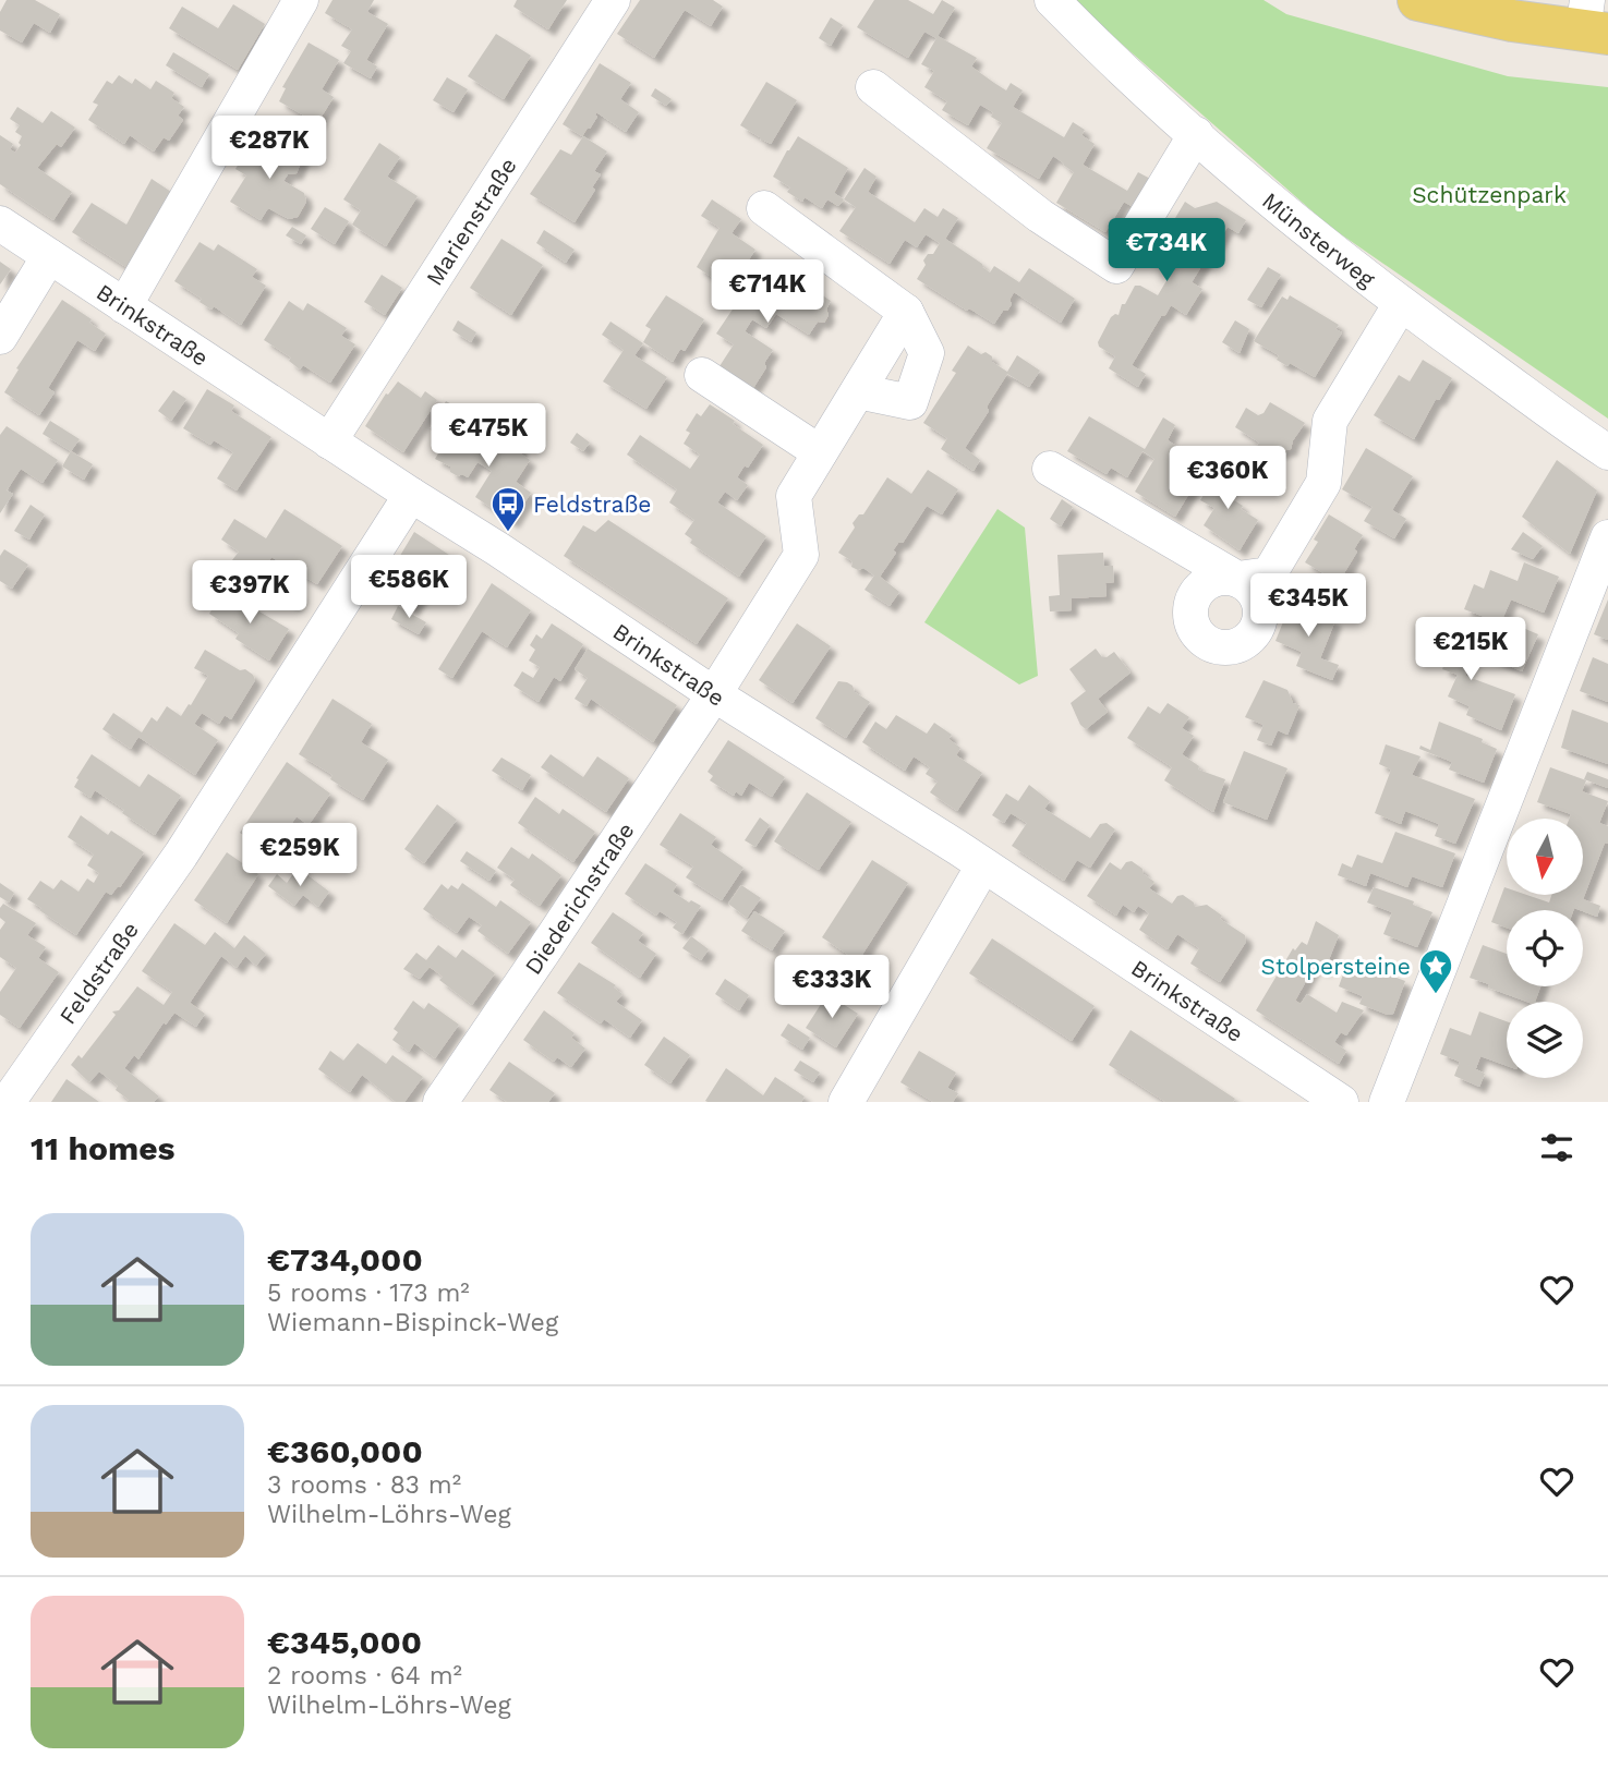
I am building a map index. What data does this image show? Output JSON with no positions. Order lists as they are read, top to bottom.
{
  "streets": {
    "street": [
      "Marienstraße",
      "Münsterweg",
      "Brinkstraße",
      "Diederichstraße",
      "Feldstraße"
    ]
  },
  "crossings": [
    ["Marienstraße", "Brinkstraße"],
    ["Brinkstraße", "Diederichstraße"],
    ["Brinkstraße", "Feldstraße"]
  ],
  "parks": ["Schützenpark"],
  "places": {
    "bus stop": ["Feldstraße"],
    "place": ["Stolpersteine"]
  },
  "north": "bottom",
  "page": {
    "price": [
      "€287K",
      "€734K",
      "€714K",
      "€475K",
      "€360K",
      "€586K",
      "€397K",
      "€345K",
      "€215K",
      "€259K",
      "€333K"
    ],
    "heading": "11 homes",
    "list": [
      {
        "name": "€734,000",
        "note": "5 rooms · 173 m² · Wiemann-Bispinck-Weg"
      },
      {
        "name": "€360,000",
        "note": "3 rooms · 83 m² · Wilhelm-Löhrs-Weg"
      },
      {
        "name": "€345,000",
        "note": "2 rooms · 64 m² · Wilhelm-Löhrs-Weg"
      }
    ]
  }
}
